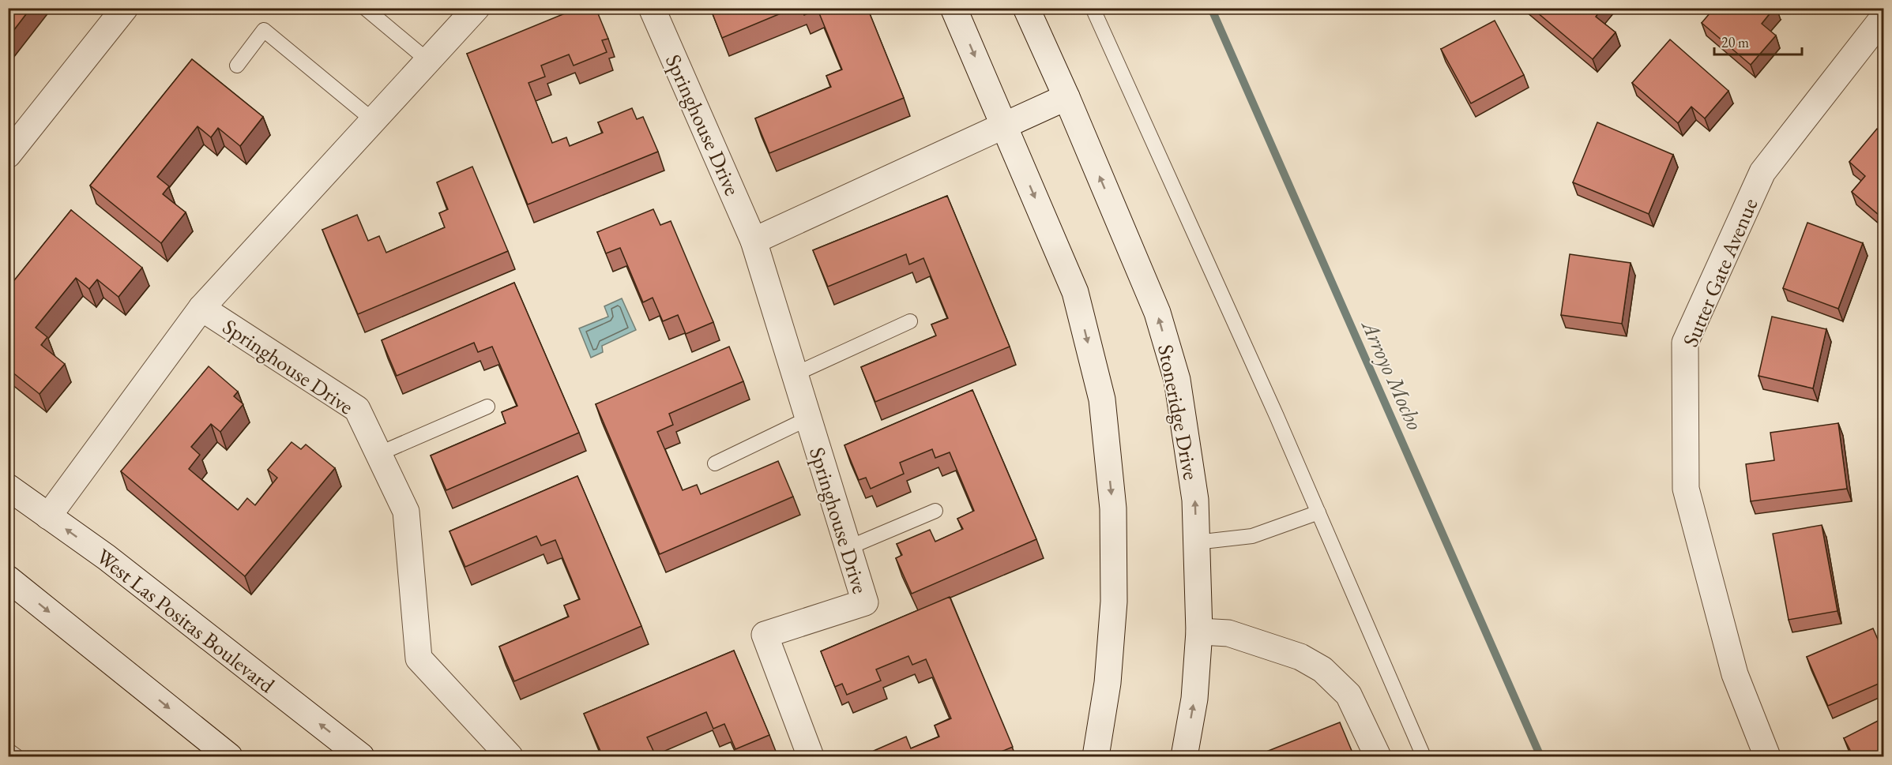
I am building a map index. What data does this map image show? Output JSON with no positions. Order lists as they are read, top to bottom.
{
  "streets": {
    "street": [
      "Springhouse Drive",
      "Sutter Gate Avenue",
      "Stoneridge Drive",
      "West Las Positas Boulevard"
    ]
  },
  "crossings": [
    ["Springhouse Drive", "West Las Positas Boulevard"]
  ],
  "water": ["Arroyo Mocho"],
  "scale_bar": "20 m"
}
